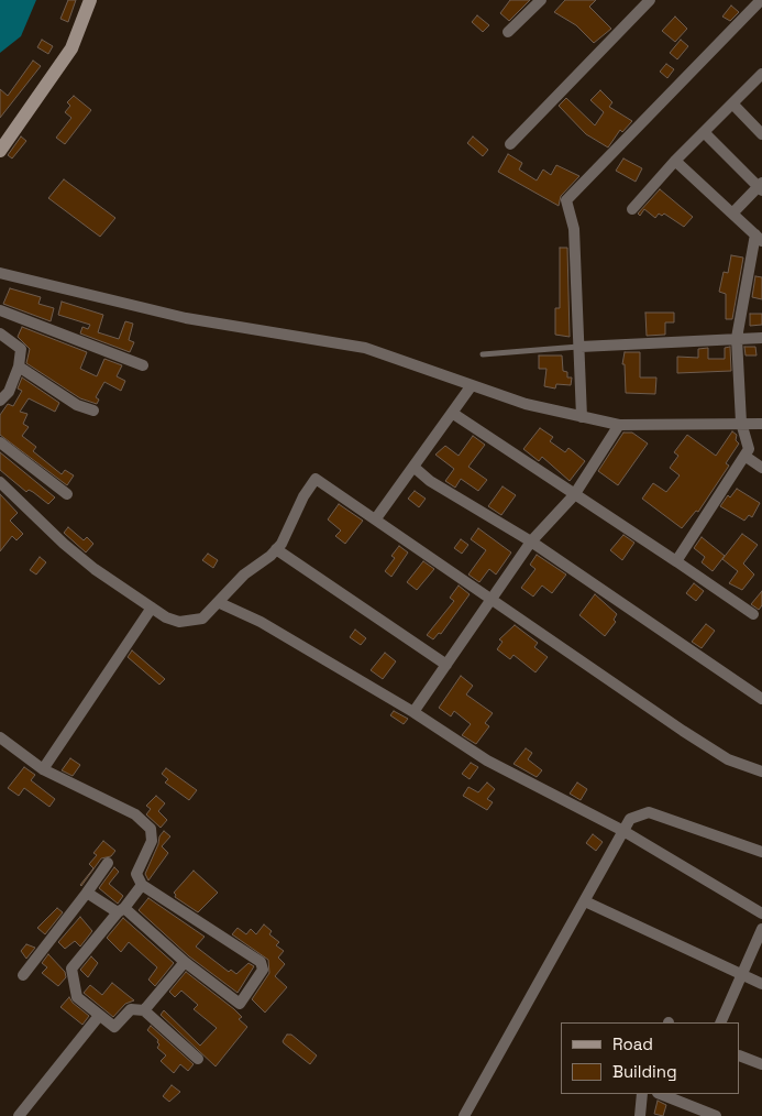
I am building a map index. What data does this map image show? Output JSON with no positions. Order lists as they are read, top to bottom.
{
  "legend": ["Road", "Building"]
}
